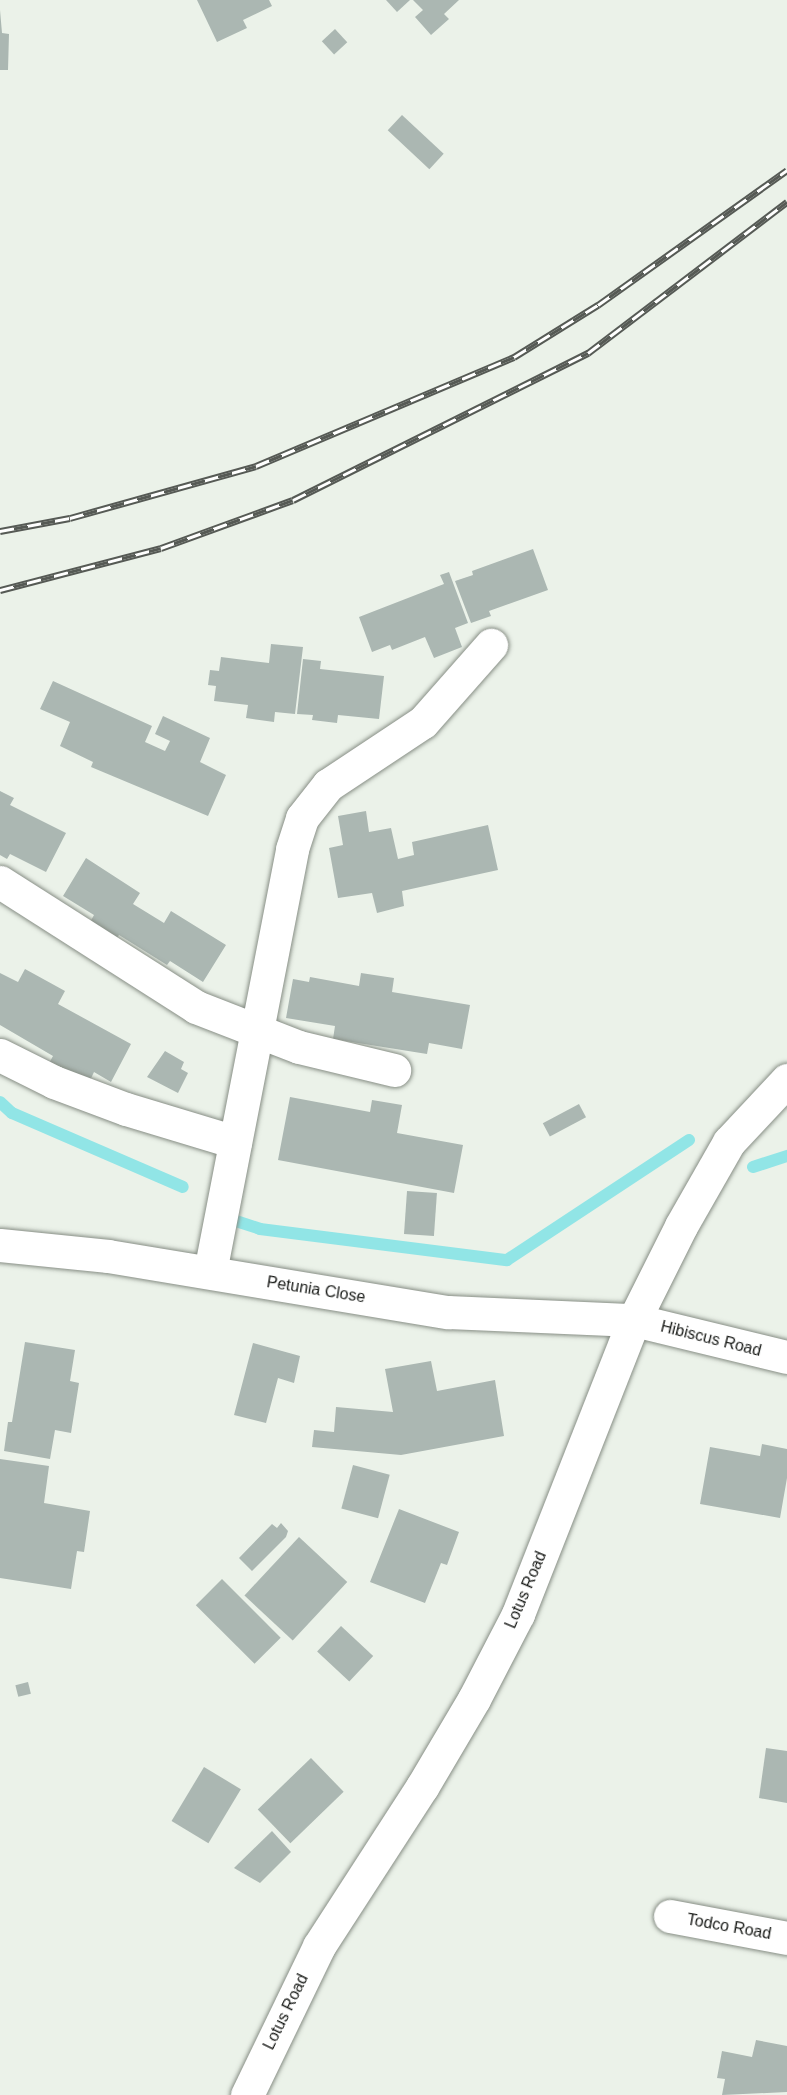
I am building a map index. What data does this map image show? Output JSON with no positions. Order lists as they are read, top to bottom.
{
  "streets": {
    "street": [
      "Petunia Close",
      "Hibiscus Road",
      "Lotus Road",
      "Todco Road"
    ]
  },
  "crossings": [
    ["Petunia Close", "Hibiscus Road"],
    ["Petunia Close", "Lotus Road"],
    ["Hibiscus Road", "Lotus Road"]
  ]
}
